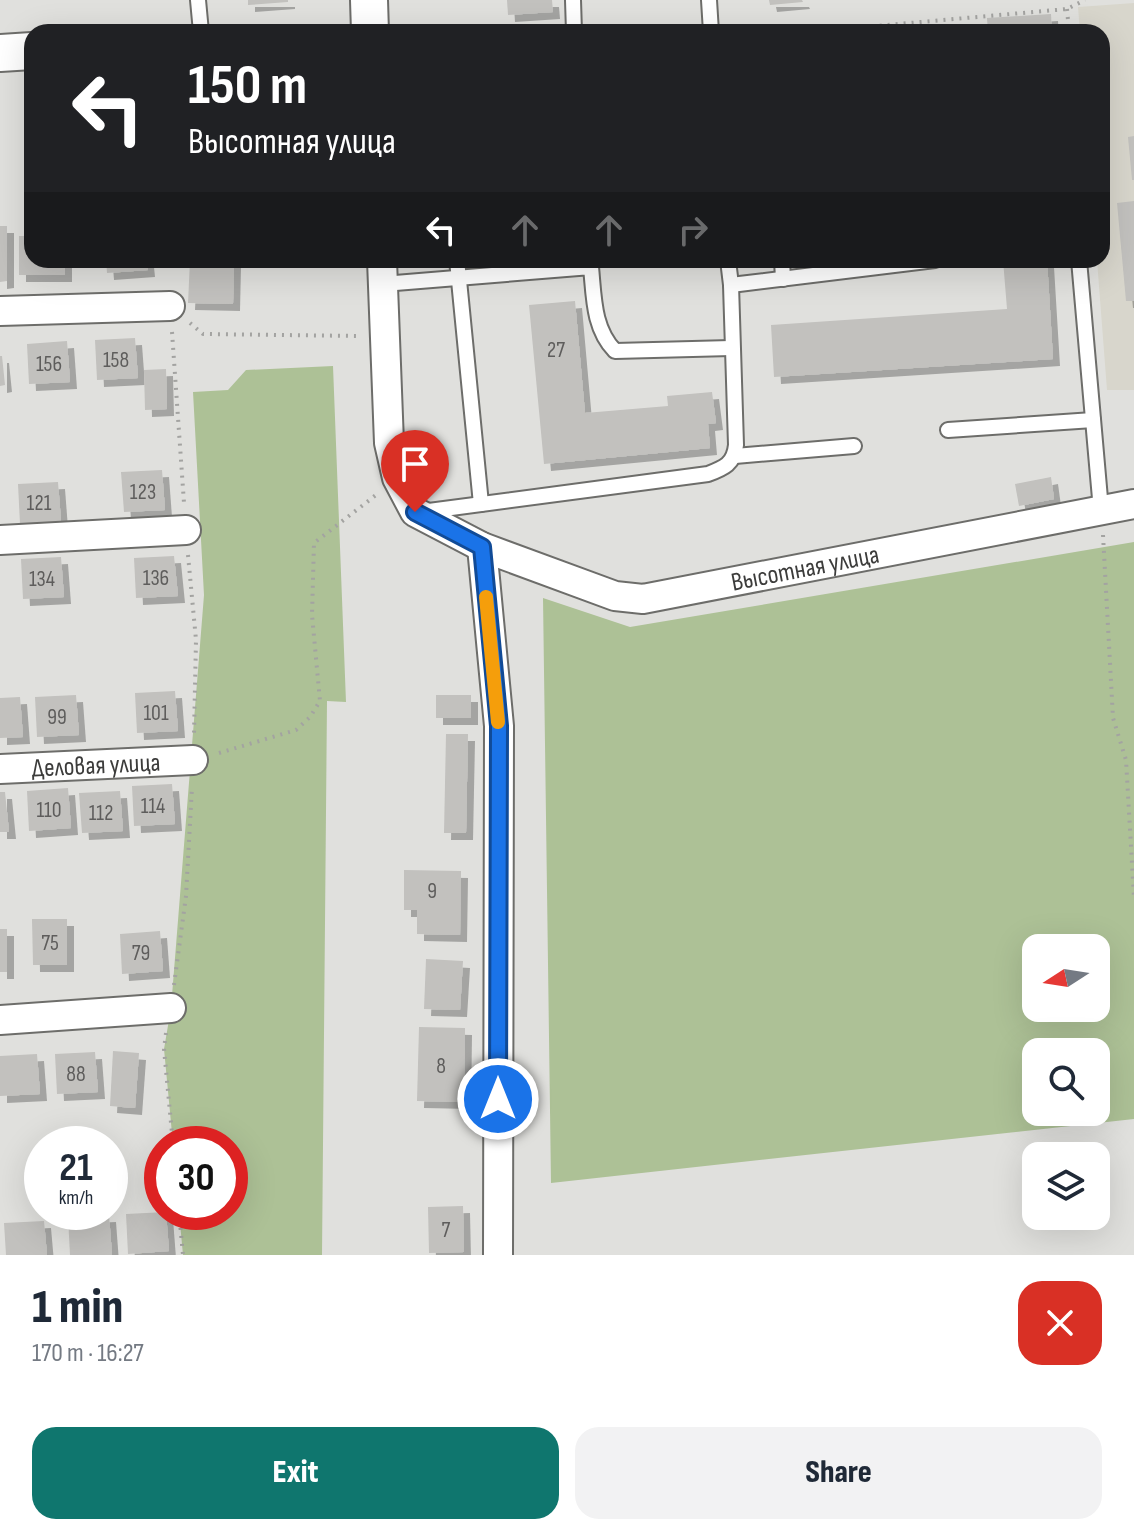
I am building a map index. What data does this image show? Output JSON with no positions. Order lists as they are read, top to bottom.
{
  "streets": {
    "street": ["Высотная улица", "Деловая улица"]
  },
  "house_numbers": [
    "27",
    "158",
    "156",
    "123",
    "121",
    "136",
    "134",
    "101",
    "99",
    "114",
    "110",
    "112",
    "9",
    "75",
    "79",
    "8",
    "88",
    "7"
  ],
  "north": "left",
  "page": {
    "turn": ["150 m", "Высотная улица"],
    "speed": "21 km/h",
    "limit": "30",
    "heading": ["1 min", "170 m · 16:27"],
    "buttons": ["Exit", "Share"]
  }
}
